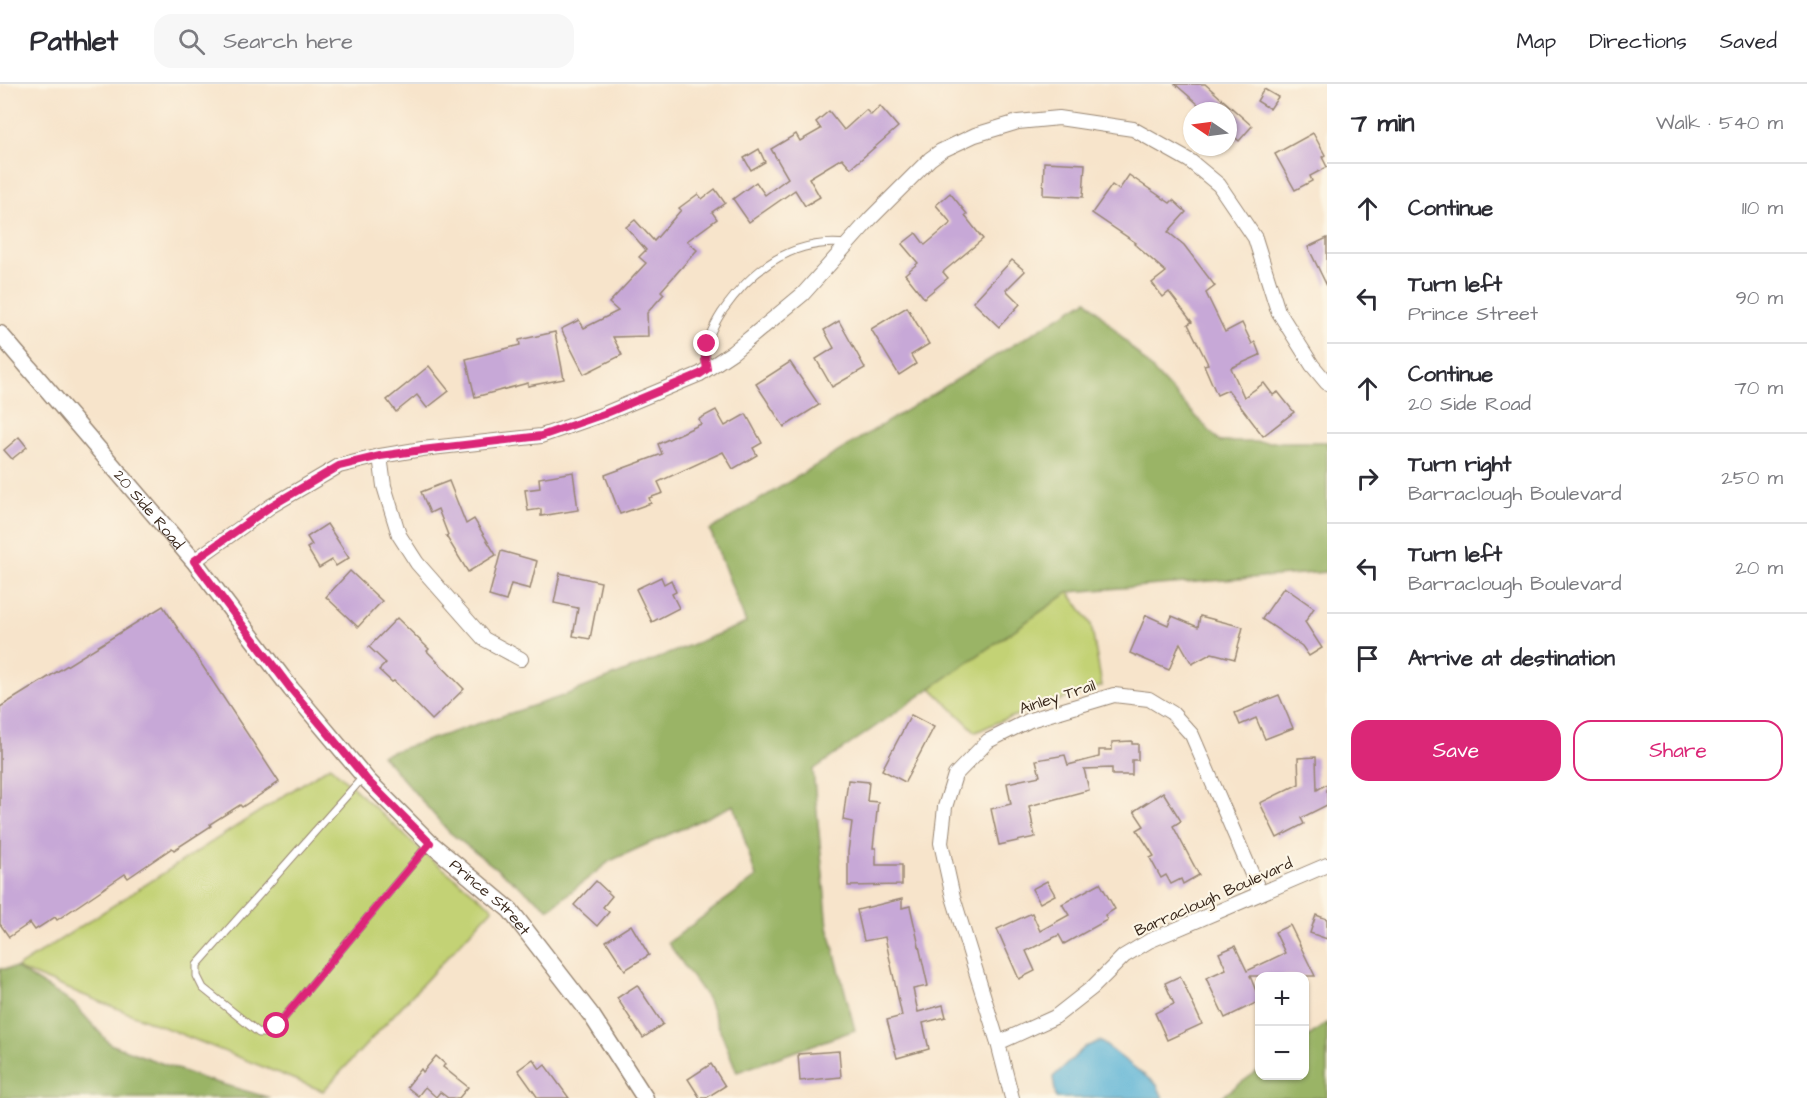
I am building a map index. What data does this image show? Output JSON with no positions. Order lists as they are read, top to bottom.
{
  "streets": {
    "street": [
      "20 Side Road",
      "Ainley Trail",
      "Barraclough Boulevard",
      "Prince Street"
    ]
  },
  "crossings": [
    ["20 Side Road", "Prince Street"],
    ["Ainley Trail", "Barraclough Boulevard"]
  ],
  "north": "left",
  "page": {
    "header": "Pathlet",
    "search": "Search here",
    "nav": ["Map", "Directions", "Saved"],
    "heading": ["7 min", "Walk · 540 m"],
    "list": [
      ["Continue", "110 m"],
      ["Turn left", "Prince Street", "90 m"],
      ["Continue", "20 Side Road", "70 m"],
      ["Turn right", "Barraclough Boulevard", "250 m"],
      ["Turn left", "Barraclough Boulevard", "20 m"],
      "Arrive at destination"
    ],
    "buttons": ["Save", "Share"],
    "map_buttons": ["+", "−"]
  }
}
